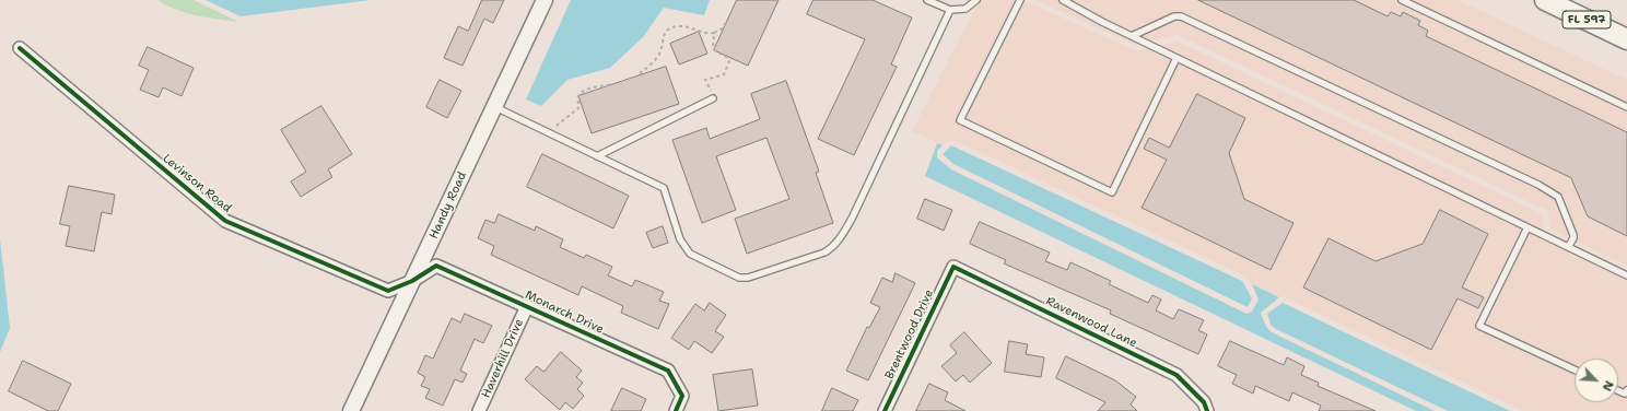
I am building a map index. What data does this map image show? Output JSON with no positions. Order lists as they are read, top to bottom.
{
  "streets": {
    "main road": ["FL 597"],
    "street": [
      "Levinson Road",
      "Handy Road",
      "Monarch Drive",
      "Ravenwood Lane",
      "Brentwood Drive",
      "Haverhill Drive"
    ]
  },
  "crossings": [
    ["Levinson Road", "Handy Road"],
    ["Levinson Road", "Monarch Drive"],
    ["Handy Road", "Monarch Drive"],
    ["Monarch Drive", "Haverhill Drive"],
    ["Ravenwood Lane", "Brentwood Drive"]
  ],
  "north": "bottom right"
}
